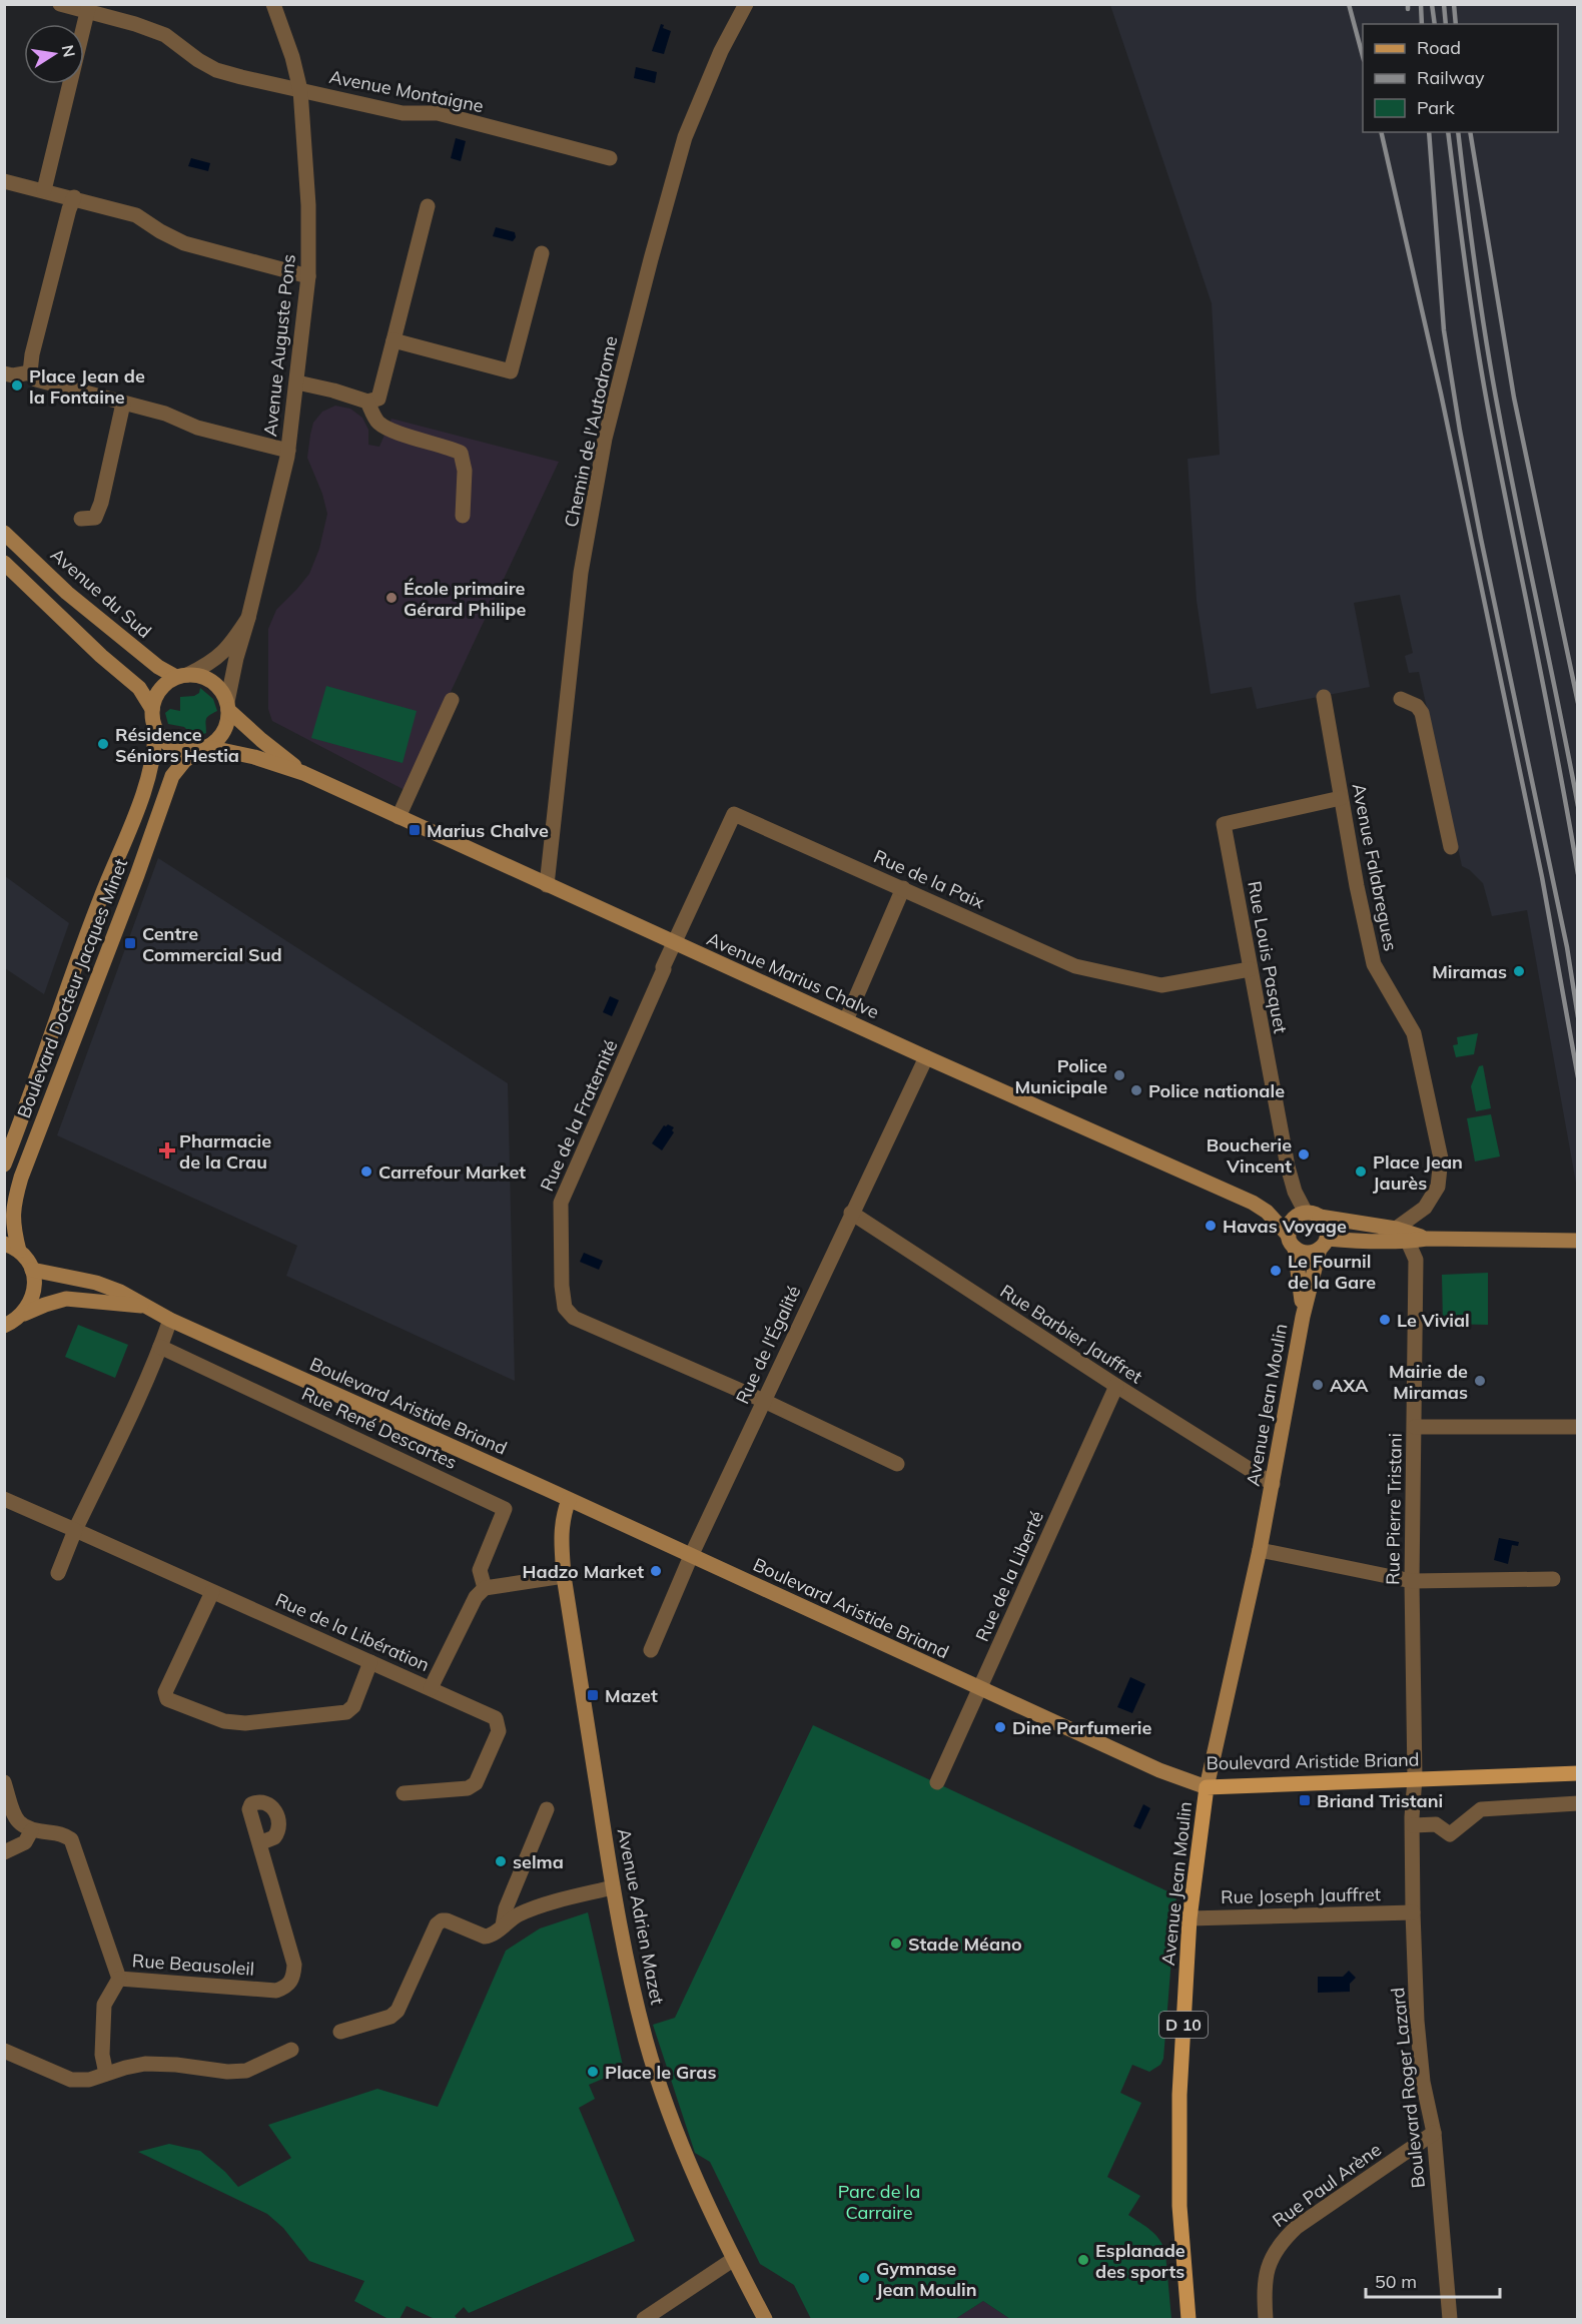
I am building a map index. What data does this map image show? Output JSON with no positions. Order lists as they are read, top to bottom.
{
  "streets": {
    "main road": [
      "Avenue du Sud",
      "Avenue Marius Chalve",
      "Boulevard Docteur Jacques Minet",
      "Avenue Jean Moulin",
      "Boulevard Aristide Briand",
      "Avenue Adrien Mazet",
      "D 10"
    ],
    "street": [
      "Avenue Montaigne",
      "Avenue Auguste Pons",
      "Chemin de l'Autodrome",
      "Avenue Falabregues",
      "Rue de la Paix",
      "Rue Louis Pasquet",
      "Rue de la Fraternité",
      "Rue Barbier Jauffret",
      "Rue de l'Égalité",
      "Rue René Descartes",
      "Rue Pierre Tristani",
      "Rue de la Liberté",
      "Rue de la Libération",
      "Rue Joseph Jauffret",
      "Rue Beausoleil",
      "Boulevard Roger Lazard",
      "Rue Paul Arène"
    ]
  },
  "crossings": [
    ["Avenue Montaigne", "Avenue Auguste Pons"],
    ["Avenue Auguste Pons", "Avenue du Sud"],
    ["Avenue Auguste Pons", "Avenue Marius Chalve"],
    ["Avenue Auguste Pons", "Boulevard Docteur Jacques Minet"],
    ["Chemin de l'Autodrome", "Avenue Marius Chalve"],
    ["Avenue du Sud", "Avenue Marius Chalve"],
    ["Avenue du Sud", "Boulevard Docteur Jacques Minet"],
    ["Avenue Falabregues", "Rue Louis Pasquet"],
    ["Rue de la Paix", "Rue Louis Pasquet"],
    ["Rue de la Paix", "Avenue Marius Chalve"],
    ["Rue de la Paix", "Rue de la Fraternité"],
    ["Rue Louis Pasquet", "Avenue Marius Chalve"],
    ["Rue Louis Pasquet", "Avenue Jean Moulin"],
    ["Avenue Marius Chalve", "Boulevard Docteur Jacques Minet"],
    ["Avenue Marius Chalve", "Rue de la Fraternité"],
    ["Avenue Marius Chalve", "Rue de l'Égalité"],
    ["Avenue Marius Chalve", "Avenue Jean Moulin"],
    ["Rue de la Fraternité", "Rue de l'Égalité"],
    ["Rue Barbier Jauffret", "Rue de l'Égalité"],
    ["Rue Barbier Jauffret", "Avenue Jean Moulin"],
    ["Rue Barbier Jauffret", "Rue de la Liberté"],
    ["Rue de l'Égalité", "Boulevard Aristide Briand"],
    ["Avenue Jean Moulin", "Boulevard Aristide Briand"],
    ["Avenue Jean Moulin", "Rue Joseph Jauffret"],
    ["Boulevard Aristide Briand", "Rue Pierre Tristani"],
    ["Boulevard Aristide Briand", "Rue de la Liberté"],
    ["Boulevard Aristide Briand", "Avenue Adrien Mazet"],
    ["Boulevard Aristide Briand", "Boulevard Roger Lazard"],
    ["Rue René Descartes", "Rue de la Libération"],
    ["Rue Pierre Tristani", "Boulevard Roger Lazard"],
    ["Rue Joseph Jauffret", "Boulevard Roger Lazard"],
    ["Boulevard Roger Lazard", "Rue Paul Arène"]
  ],
  "parks": ["Parc de la Carraire"],
  "places": {
    "other": [
      "Place Jean de la Fontaine",
      "École primaire Gérard Philipe",
      "Résidence Séniors Hestia",
      "Miramas",
      "Police Municipale",
      "Police nationale",
      "Boucherie Vincent",
      "Carrefour Market",
      "Place Jean Jaurès",
      "Havas Voyage",
      "Le Fournil de la Gare",
      "Le Vivial",
      "Mairie de Miramas",
      "AXA",
      "Hadzo Market",
      "Dine Parfumerie",
      "selma",
      "Stade Méano",
      "Place le Gras",
      "Esplanade des sports",
      "Gymnase Jean Moulin"
    ],
    "transit": [
      "Marius Chalve",
      "Centre Commercial Sud",
      "Mazet",
      "Briand Tristani"
    ],
    "health": ["Pharmacie de la Crau"]
  },
  "legend": ["Road", "Railway", "Park"],
  "scale_bar": "50 m",
  "north": "right"
}
